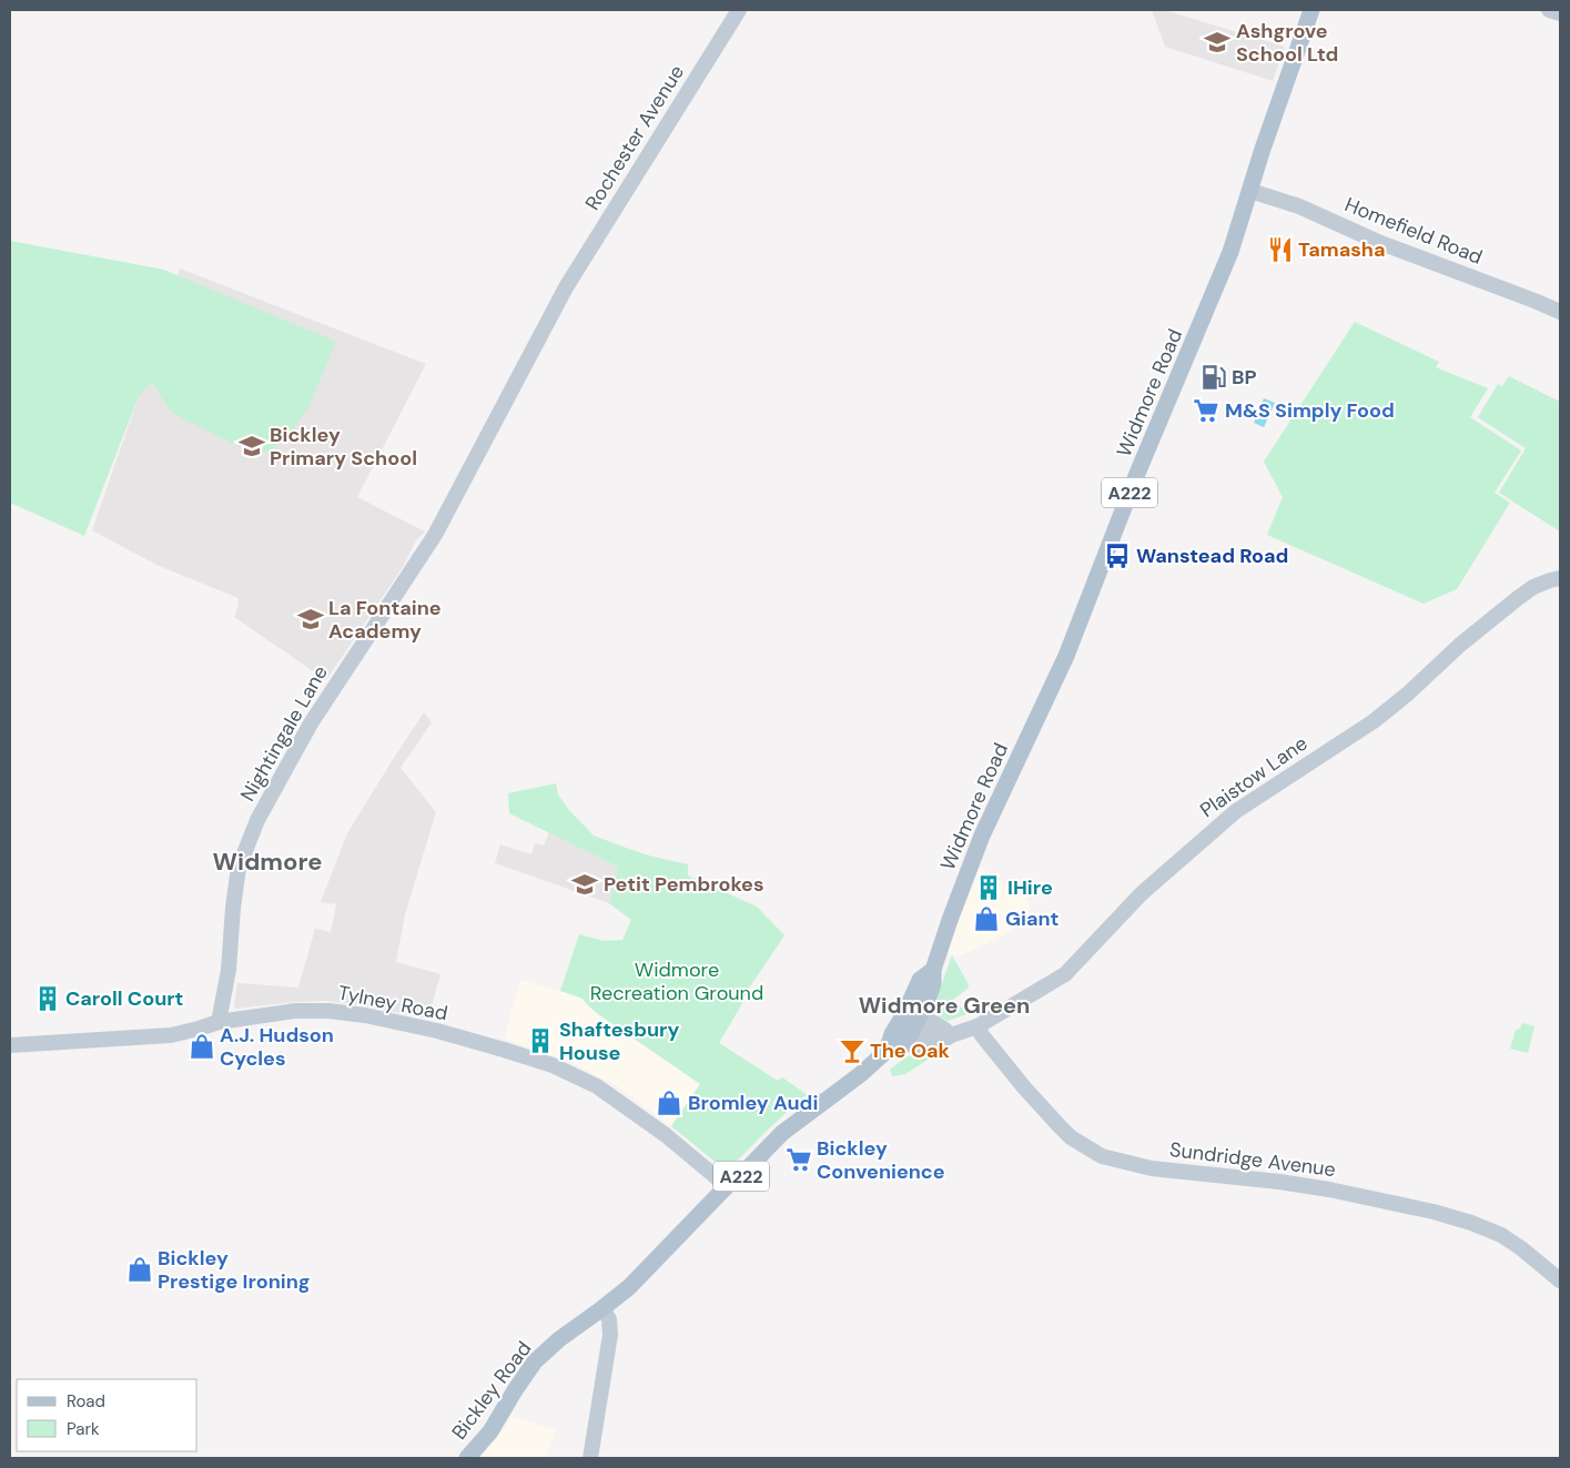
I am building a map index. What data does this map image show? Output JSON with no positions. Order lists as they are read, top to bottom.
{
  "streets": {
    "main road": ["Widmore Road", "A222", "Bickley Road"],
    "street": [
      "Rochester Avenue",
      "Homefield Road",
      "Nightingale Lane",
      "Plaistow Lane",
      "Tylney Road",
      "Sundridge Avenue"
    ]
  },
  "crossings": [
    ["Rochester Avenue", "Nightingale Lane"],
    ["Homefield Road", "Widmore Road"],
    ["Widmore Road", "Plaistow Lane"],
    ["Widmore Road", "Tylney Road"],
    ["Widmore Road", "Bickley Road"],
    ["Nightingale Lane", "Tylney Road"],
    ["Plaistow Lane", "Sundridge Avenue"]
  ],
  "districts": ["Widmore", "Widmore Green"],
  "parks": ["Widmore Recreation Ground"],
  "places": {
    "school or university": [
      "Ashgrove School Ltd",
      "Bickley Primary School",
      "La Fontaine Academy",
      "Petit Pembrokes"
    ],
    "restaurant": ["Tamasha"],
    "fuel station": ["BP"],
    "supermarket": ["M&S Simply Food", "Bickley Convenience"],
    "bus stop": ["Wanstead Road"],
    "building": ["IHire", "Caroll Court", "Shaftesbury House"],
    "shop": [
      "Giant",
      "A.J. Hudson Cycles",
      "Bromley Audi",
      "Bickley Prestige Ironing"
    ],
    "bar": ["The Oak"]
  },
  "legend": ["Road", "Park"]
}
